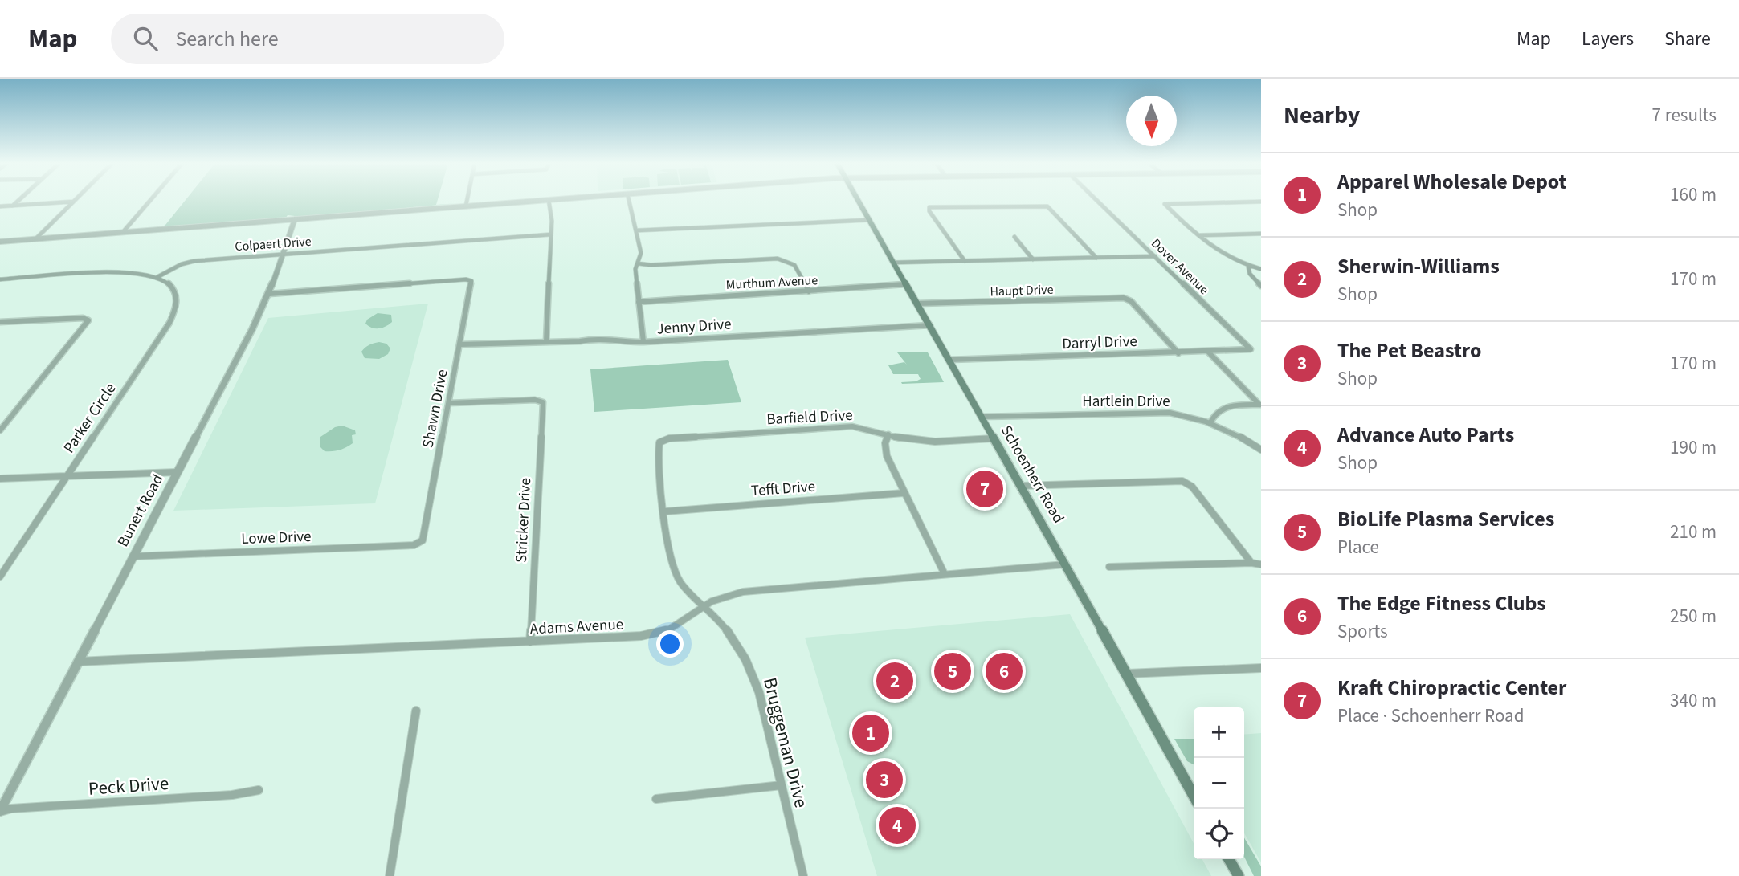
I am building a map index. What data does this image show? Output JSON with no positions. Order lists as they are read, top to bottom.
{
  "streets": {
    "main road": ["Schoenherr Road"],
    "street": [
      "Colpaert Drive",
      "Dover Avenue",
      "Murthum Avenue",
      "Haupt Drive",
      "Jenny Drive",
      "Darryl Drive",
      "Hartlein Drive",
      "Shawn Drive",
      "Barfield Drive",
      "Parker Circle",
      "Tefft Drive",
      "Bunert Road",
      "Stricker Drive",
      "Lowe Drive",
      "Adams Avenue",
      "Bruggeman Drive",
      "Peck Drive"
    ]
  },
  "crossings": [
    ["Colpaert Drive", "Parker Circle"],
    ["Colpaert Drive", "Bunert Road"],
    ["Dover Avenue", "Darryl Drive"],
    ["Murthum Avenue", "Schoenherr Road"],
    ["Haupt Drive", "Darryl Drive"],
    ["Haupt Drive", "Schoenherr Road"],
    ["Jenny Drive", "Shawn Drive"],
    ["Jenny Drive", "Schoenherr Road"],
    ["Darryl Drive", "Schoenherr Road"],
    ["Hartlein Drive", "Schoenherr Road"],
    ["Shawn Drive", "Bunert Road"],
    ["Shawn Drive", "Stricker Drive"],
    ["Shawn Drive", "Lowe Drive"],
    ["Barfield Drive", "Schoenherr Road"],
    ["Barfield Drive", "Bruggeman Drive"],
    ["Schoenherr Road", "Adams Avenue"],
    ["Tefft Drive", "Bruggeman Drive"],
    ["Bunert Road", "Lowe Drive"],
    ["Bunert Road", "Adams Avenue"],
    ["Bunert Road", "Peck Drive"],
    ["Stricker Drive", "Adams Avenue"],
    ["Adams Avenue", "Bruggeman Drive"]
  ],
  "north": "bottom",
  "page": {
    "header": "Map",
    "search": "Search here",
    "nav": ["Map", "Layers", "Share"],
    "heading": ["Nearby", "7 results"],
    "list": [
      {
        "mark": "1",
        "name": "Apparel Wholesale Depot",
        "note": "Shop",
        "value": "160 m"
      },
      {
        "mark": "2",
        "name": "Sherwin-Williams",
        "note": "Shop",
        "value": "170 m"
      },
      {
        "mark": "3",
        "name": "The Pet Beastro",
        "note": "Shop",
        "value": "170 m"
      },
      {
        "mark": "4",
        "name": "Advance Auto Parts",
        "note": "Shop",
        "value": "190 m"
      },
      {
        "mark": "5",
        "name": "BioLife Plasma Services",
        "note": "Place",
        "value": "210 m"
      },
      {
        "mark": "6",
        "name": "The Edge Fitness Clubs",
        "note": "Sports",
        "value": "250 m"
      },
      {
        "mark": "7",
        "name": "Kraft Chiropractic Center",
        "note": "Place · Schoenherr Road",
        "value": "340 m"
      }
    ],
    "pins": [
      "7",
      "5",
      "6",
      "2",
      "1",
      "3",
      "4"
    ],
    "map_buttons": ["+", "−"]
  }
}
